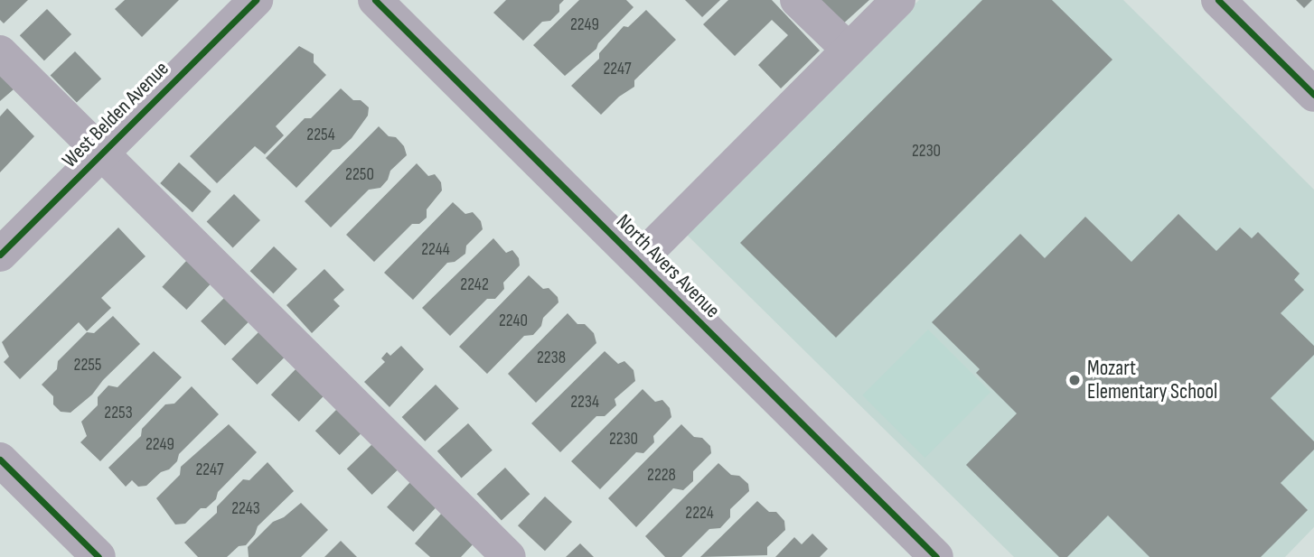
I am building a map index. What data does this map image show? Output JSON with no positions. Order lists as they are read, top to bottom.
{
  "streets": {
    "street": ["West Belden Avenue", "North Avers Avenue"]
  },
  "places": ["Mozart Elementary School"],
  "house_numbers": [
    "2249",
    "2247",
    "2254",
    "2230",
    "2250",
    "2244",
    "2242",
    "2240",
    "2238",
    "2255",
    "2234",
    "2253",
    "2230",
    "2249",
    "2247",
    "2228",
    "2243",
    "2224"
  ]
}
